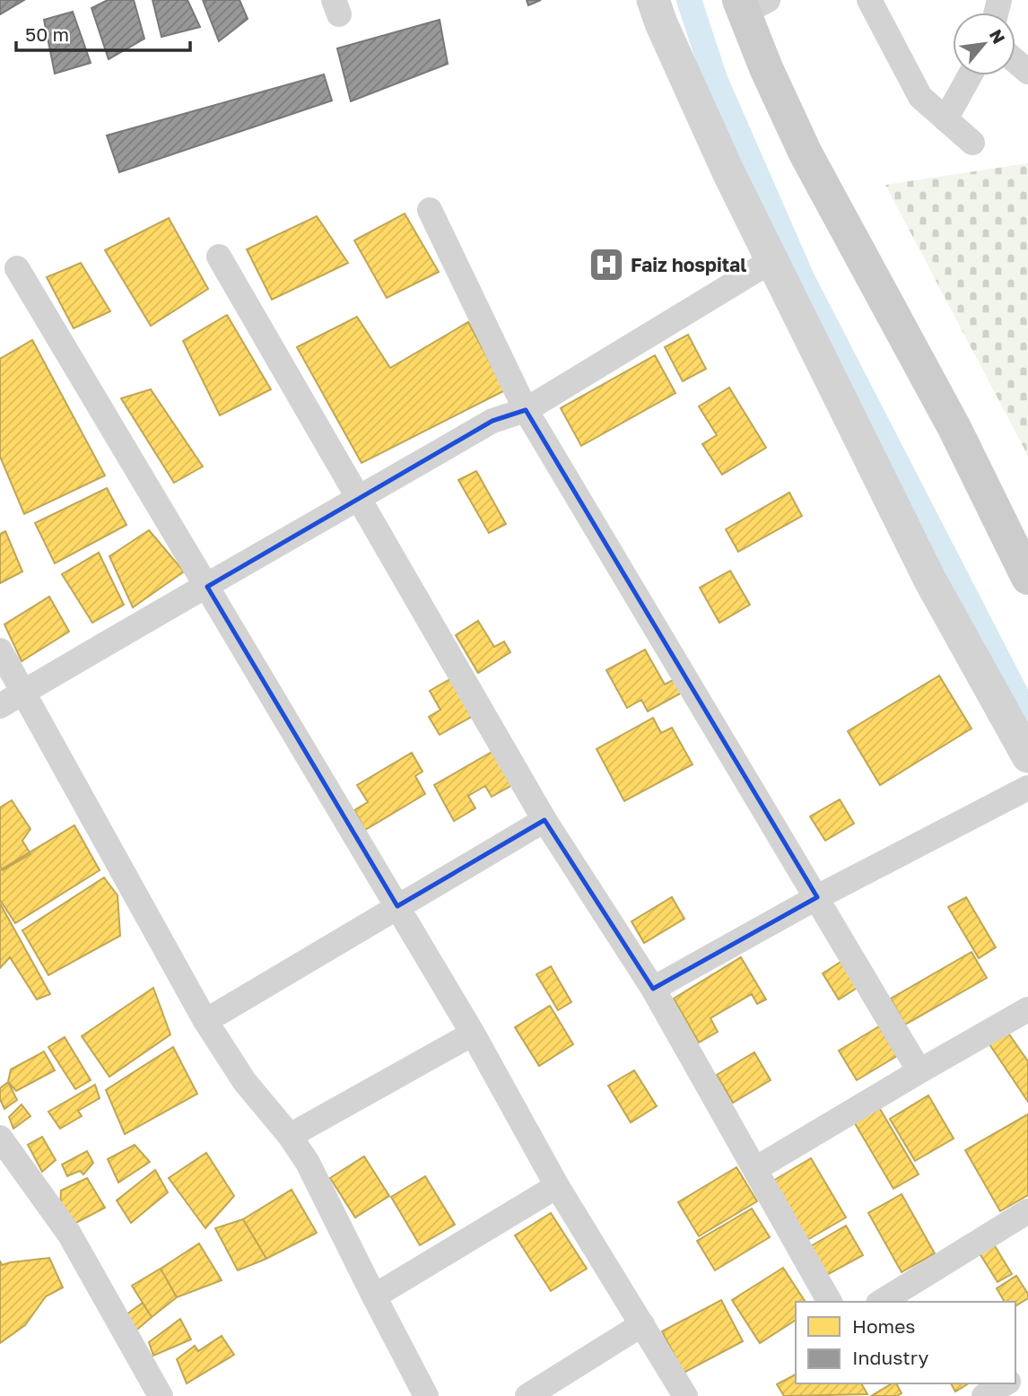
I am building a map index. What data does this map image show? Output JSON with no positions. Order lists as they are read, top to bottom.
{
  "places": {
    "hospital": ["Faiz hospital"]
  },
  "legend": ["Homes", "Industry"],
  "scale_bar": "50 m",
  "north": "top right"
}
